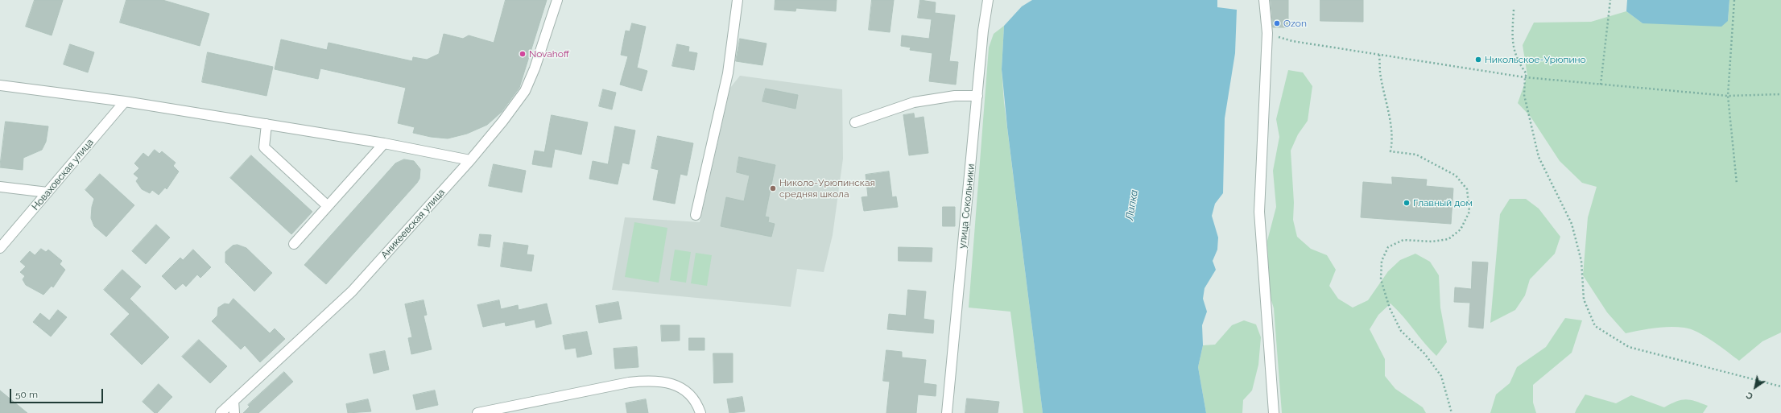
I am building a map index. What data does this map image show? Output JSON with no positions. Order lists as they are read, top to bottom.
{
  "streets": {
    "street": ["Новаховская улица", "улица Сокольники", "Аникеевская улица"]
  },
  "water": ["Липка"],
  "places": [
    "Ozon",
    "Novahoff",
    "Никольское-Урюпино",
    "Николо-Урюпинская средняя школа",
    "Главный дом"
  ],
  "scale_bar": "50 m",
  "north": "bottom left"
}
